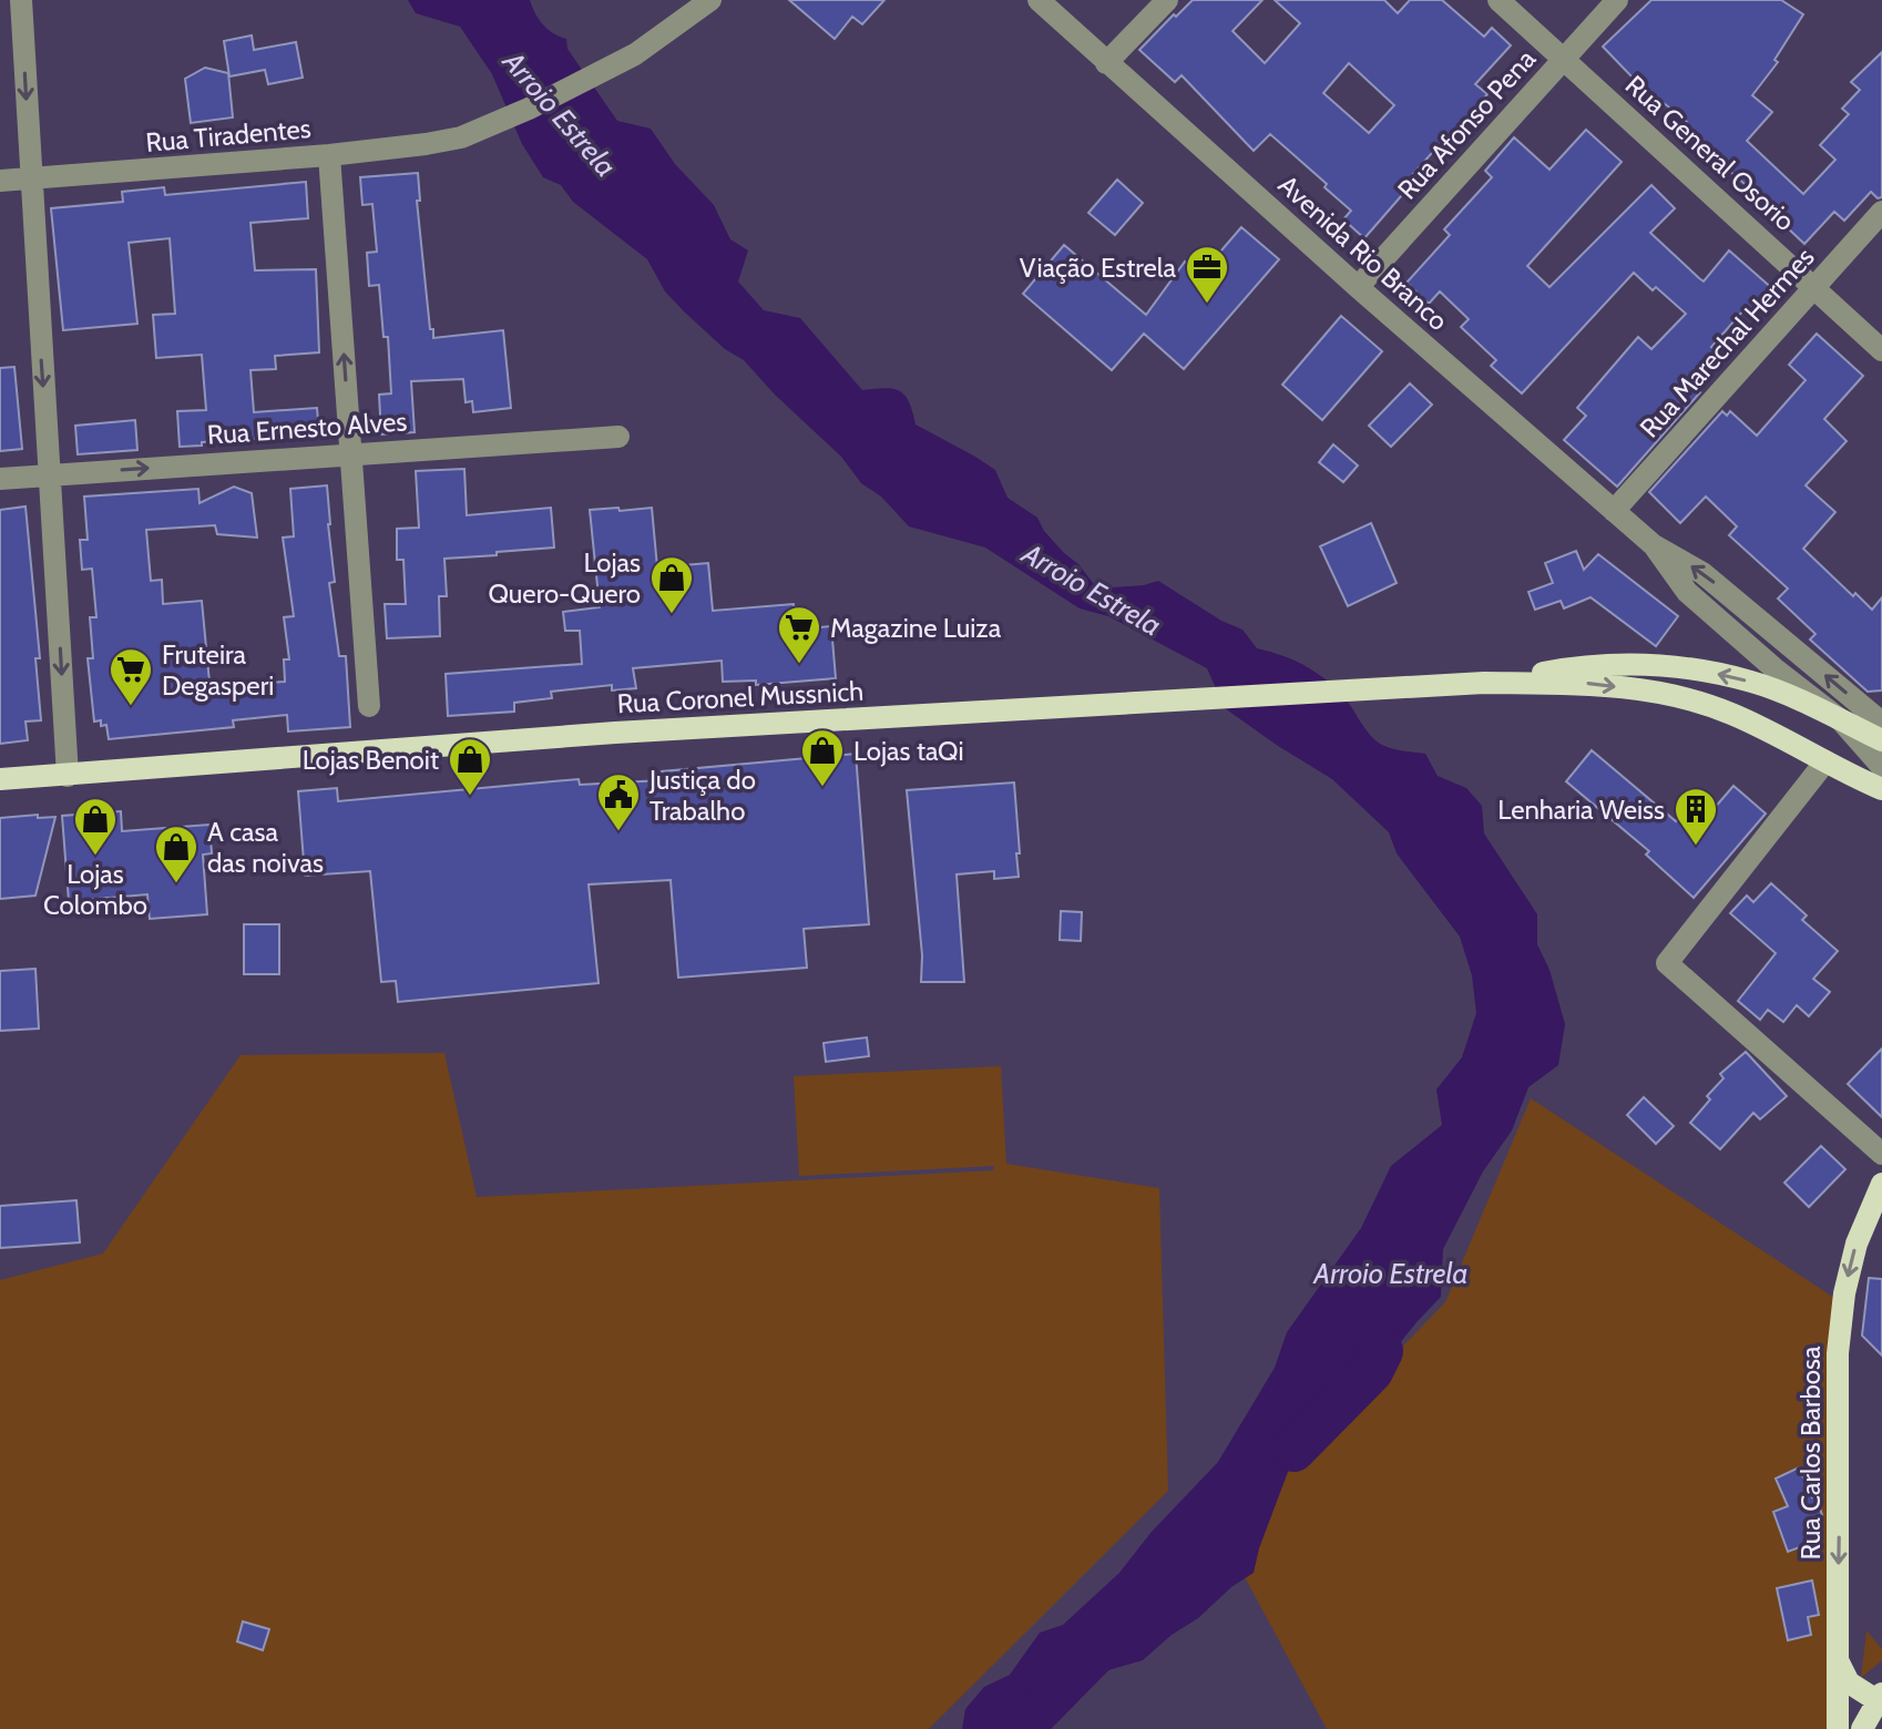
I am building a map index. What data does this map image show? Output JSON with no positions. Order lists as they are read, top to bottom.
{
  "streets": {
    "main road": ["Rua Coronel Mussnich", "Rua Carlos Barbosa"],
    "street": [
      "Rua Afonso Pena",
      "Rua Tiradentes",
      "Rua General Osorio",
      "Avenida Rio Branco",
      "Rua Marechal Hermes",
      "Rua Ernesto Alves"
    ]
  },
  "crossings": [
    ["Rua Afonso Pena", "Rua General Osorio"],
    ["Rua Afonso Pena", "Avenida Rio Branco"],
    ["Rua General Osorio", "Rua Marechal Hermes"],
    ["Avenida Rio Branco", "Rua Marechal Hermes"],
    ["Avenida Rio Branco", "Rua Coronel Mussnich"]
  ],
  "one_way": ["Rua Ernesto Alves", "Rua Carlos Barbosa"],
  "water": ["Arroio Estrela"],
  "places": {
    "office": ["Viação Estrela"],
    "shop": [
      "Lojas Quero-Quero",
      "Lojas taQi",
      "Lojas Benoit",
      "Lojas Colombo",
      "A casa das noivas"
    ],
    "supermarket": ["Magazine Luiza", "Fruteira Degasperi"],
    "public building": ["Justiça do Trabalho"],
    "building": ["Lenharia Weiss"]
  }
}
